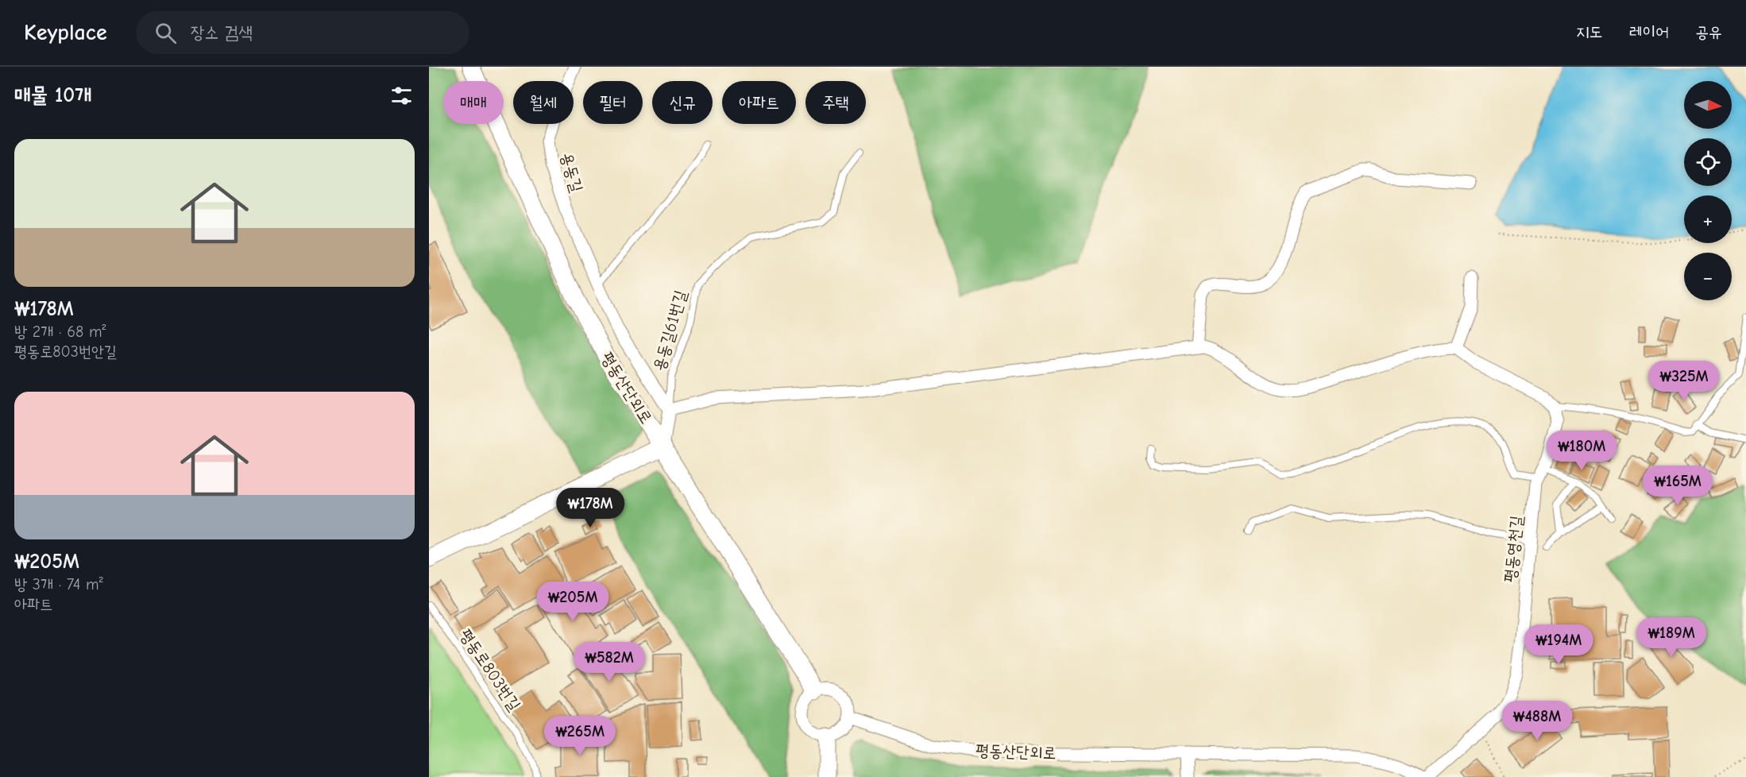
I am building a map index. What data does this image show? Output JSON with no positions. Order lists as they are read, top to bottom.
{
  "streets": {
    "street": ["용동길", "평동산단외로", "평동영천길"],
    "lane": ["용동길61번길", "평동로803번길"]
  },
  "crossings": [
    ["용동길", "용동길61번길"]
  ],
  "north": "right",
  "page": {
    "header": "Keyplace",
    "search": "장소 검색",
    "nav": ["지도", "레이어", "공유"],
    "heading": "매물 10개",
    "map_buttons": ["+", "−"],
    "chip": [
      "매매",
      "월세",
      "필터",
      "신규",
      "아파트",
      "주택"
    ],
    "list": [
      {
        "name": "₩178M",
        "note": "방 2개 · 68 m² · 평동로803번안길"
      },
      {
        "name": "₩205M",
        "note": "방 3개 · 74 m² · 아파트"
      }
    ],
    "price": [
      "₩325M",
      "₩180M",
      "₩165M",
      "₩178M",
      "₩205M",
      "₩189M",
      "₩194M",
      "₩582M",
      "₩488M",
      "₩265M"
    ]
  }
}
